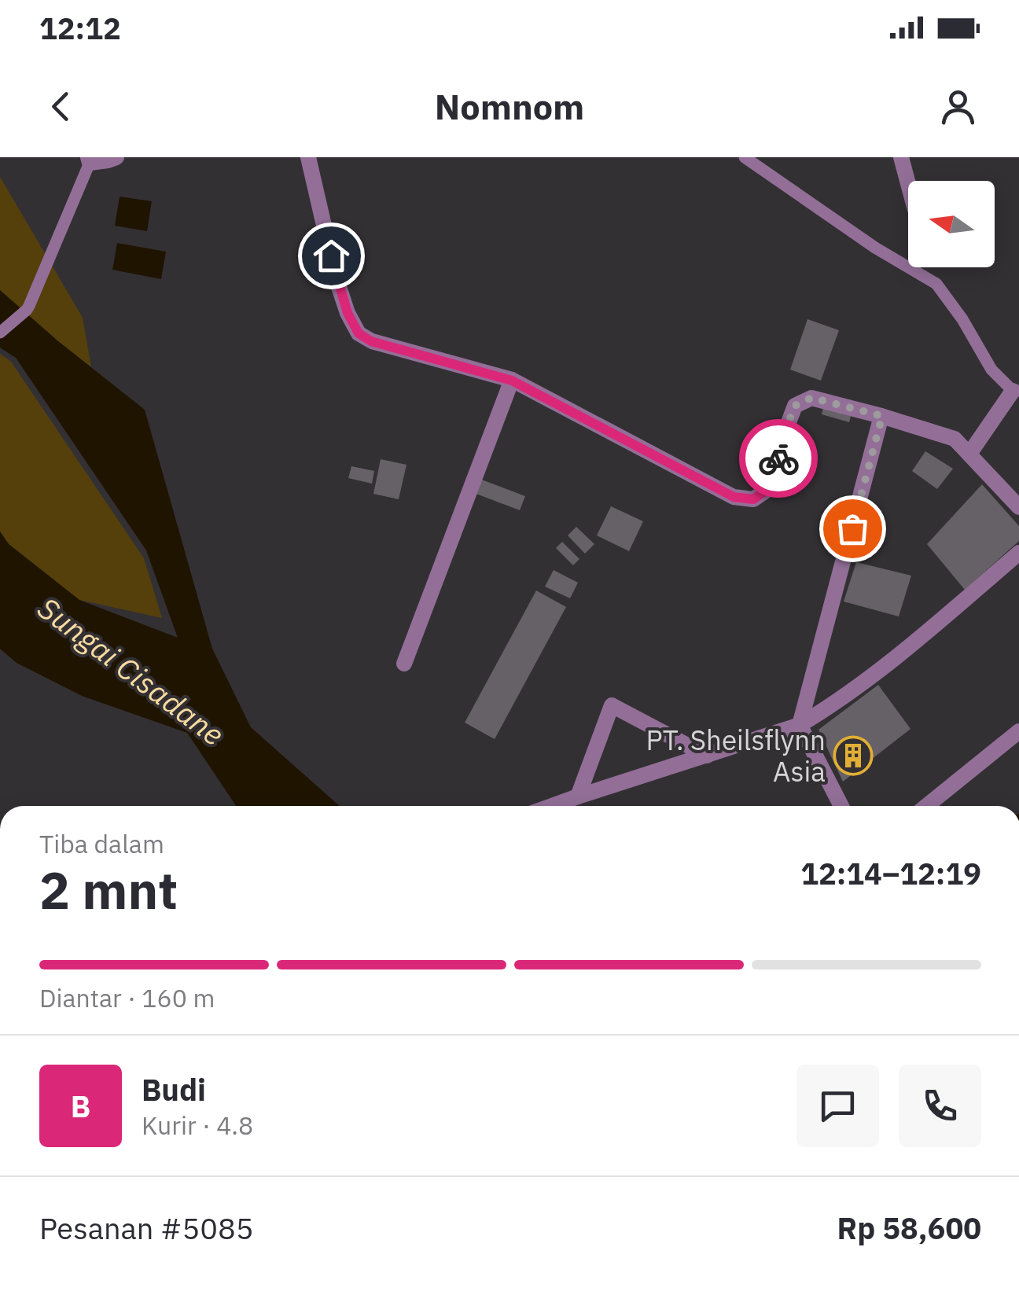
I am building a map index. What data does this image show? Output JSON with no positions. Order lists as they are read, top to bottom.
{
  "water": ["Sungai Cisadane"],
  "places": {
    "building": ["PT. Sheilsflynn Asia"]
  },
  "north": "left",
  "page": {
    "status": "12:12",
    "header": "Nomnom",
    "heading": ["2 mnt", "Tiba dalam", "12:14–12:19"],
    "panel": [
      "Budi",
      "Kurir · 4.8",
      "Pesanan #5085",
      "Rp 58,600"
    ],
    "bar": "Diantar · 160 m",
    "round": "B"
  }
}
